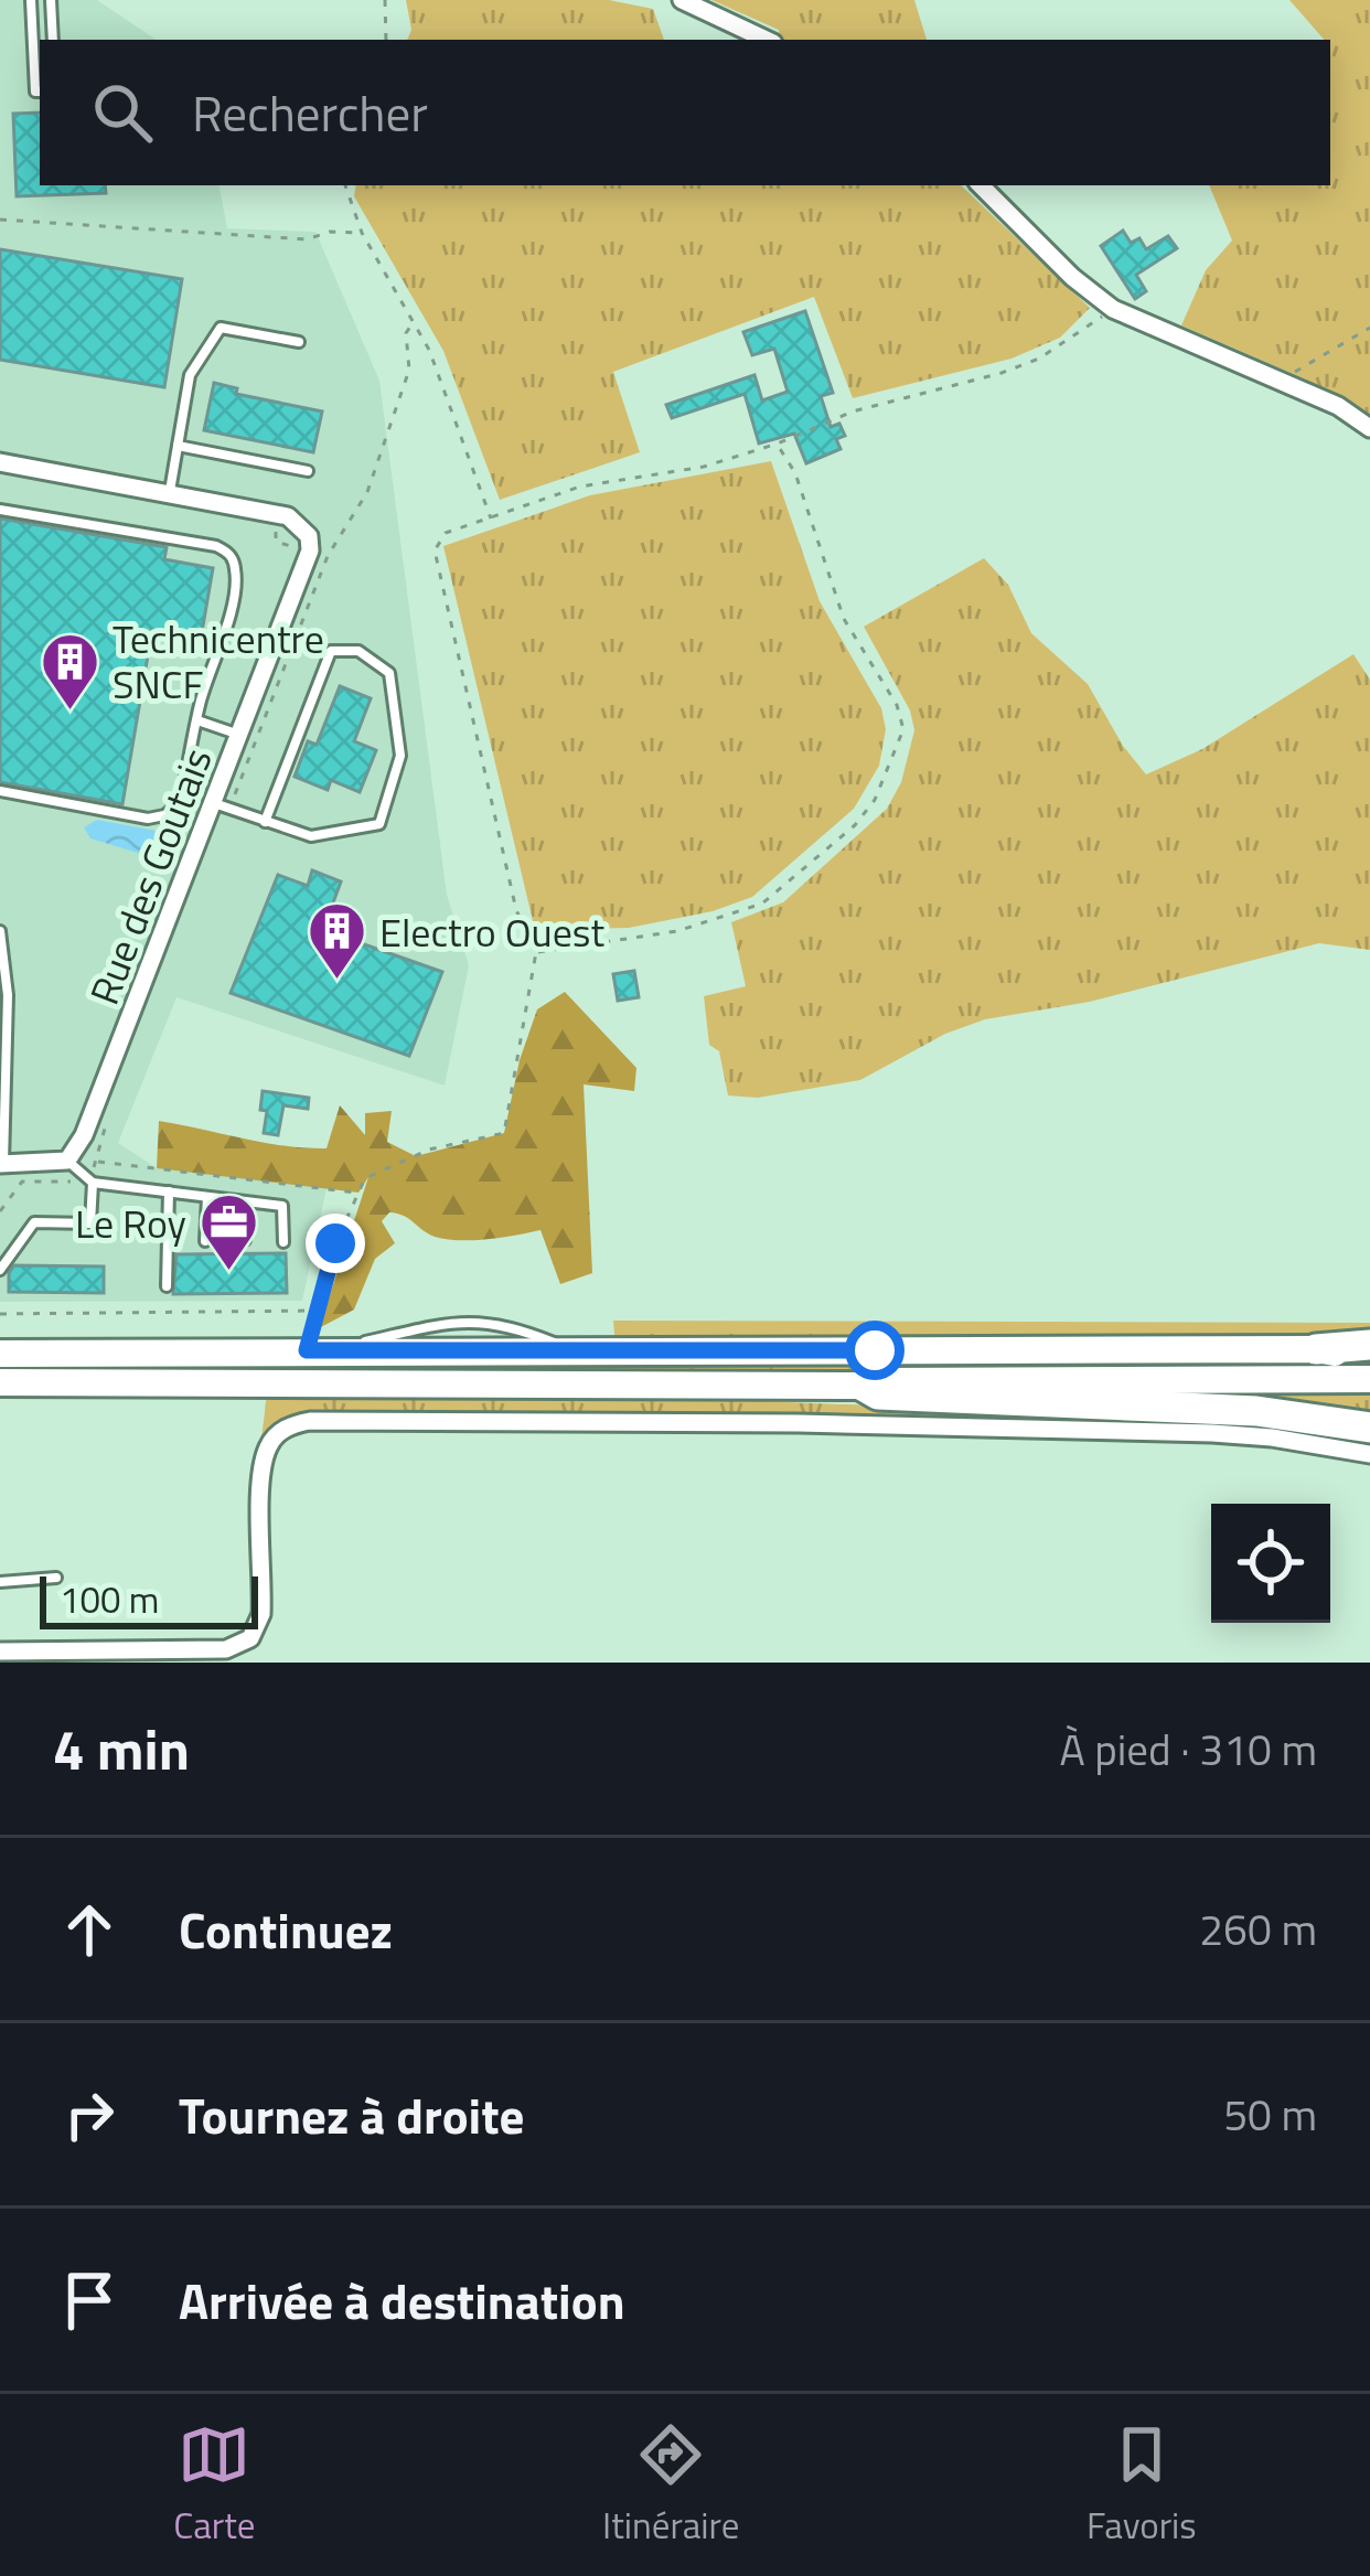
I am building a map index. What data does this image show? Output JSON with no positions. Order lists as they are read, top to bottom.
{
  "streets": {
    "street": ["Rue des Goutais"]
  },
  "places": {
    "building": ["Technicentre SNCF", "Electro Ouest"],
    "office": ["Le Roy"]
  },
  "scale_bar": "100 m",
  "page": {
    "search": "Rechercher",
    "scale": "100 m",
    "heading": ["4 min", "À pied · 310 m"],
    "list": [
      ["Continuez", "260 m"],
      ["Tournez à droite", "50 m"],
      "Arrivée à destination"
    ],
    "nav": ["Carte", "Itinéraire", "Favoris"]
  }
}
